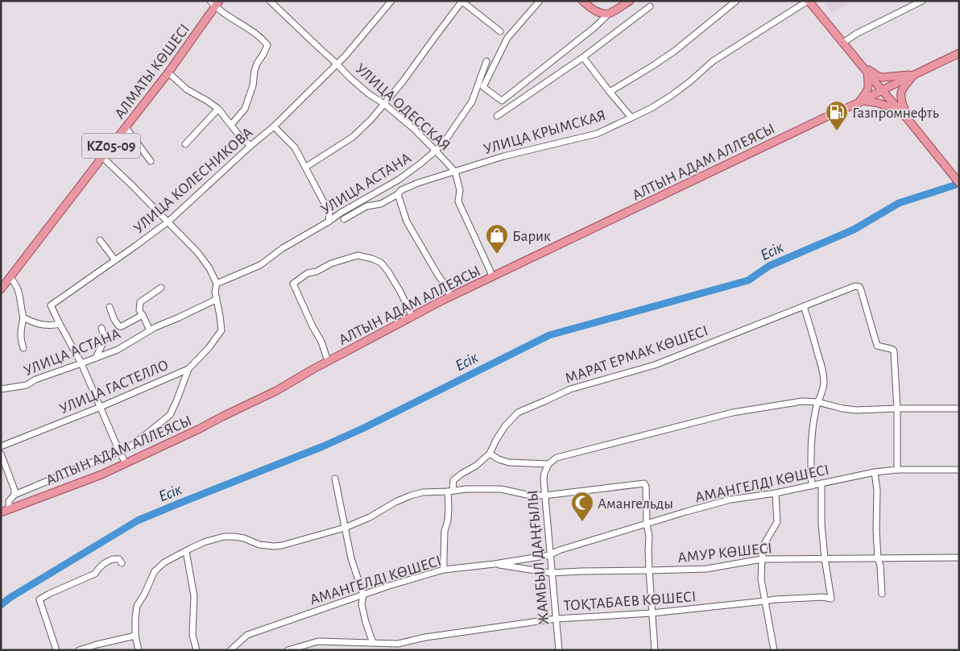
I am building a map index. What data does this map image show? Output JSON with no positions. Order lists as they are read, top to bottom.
{
  "streets": {
    "main road": ["АЛМАТЫ КӨШЕСІ", "KZ05-09", "АЛТЫН АДАМ АЛЛЕЯСЫ"],
    "street": [
      "УЛИЦА ОДЕССКАЯ",
      "УЛИЦА КРЫМСКАЯ",
      "УЛИЦА КОЛЕСНИКОВА",
      "УЛИЦА АСТАНА",
      "МАРАТ ЕРМАК КӨШЕСІ",
      "УЛИЦА ГАСТЕЛЛО",
      "АМАНГЕЛДІ КӨШЕСІ",
      "АМУР КӨШЕСІ",
      "ЖАМБЫЛ ДАҢҒЫЛЫ",
      "ТОҚТАБАЕВ КӨШЕСІ"
    ]
  },
  "crossings": [
    ["УЛИЦА ОДЕССКАЯ", "УЛИЦА КРЫМСКАЯ"],
    ["УЛИЦА ОДЕССКАЯ", "АЛТЫН АДАМ АЛЛЕЯСЫ"],
    ["УЛИЦА ОДЕССКАЯ", "УЛИЦА КОЛЕСНИКОВА"],
    ["УЛИЦА ОДЕССКАЯ", "УЛИЦА АСТАНА"],
    ["АЛТЫН АДАМ АЛЛЕЯСЫ", "УЛИЦА КОЛЕСНИКОВА"],
    ["УЛИЦА КОЛЕСНИКОВА", "УЛИЦА АСТАНА"],
    ["УЛИЦА КОЛЕСНИКОВА", "УЛИЦА ГАСТЕЛЛО"],
    ["УЛИЦА АСТАНА", "УЛИЦА ГАСТЕЛЛО"],
    ["АМАНГЕЛДІ КӨШЕСІ", "АМУР КӨШЕСІ"],
    ["АМАНГЕЛДІ КӨШЕСІ", "ЖАМБЫЛ ДАҢҒЫЛЫ"],
    ["АМУР КӨШЕСІ", "ЖАМБЫЛ ДАҢҒЫЛЫ"],
    ["АМУР КӨШЕСІ", "ТОҚТАБАЕВ КӨШЕСІ"],
    ["ЖАМБЫЛ ДАҢҒЫЛЫ", "ТОҚТАБАЕВ КӨШЕСІ"]
  ],
  "water": ["Есік"],
  "places": {
    "fuel station": ["Газпромнефть"],
    "shop": ["Барик"],
    "mosque": ["Амангельды"]
  }
}
